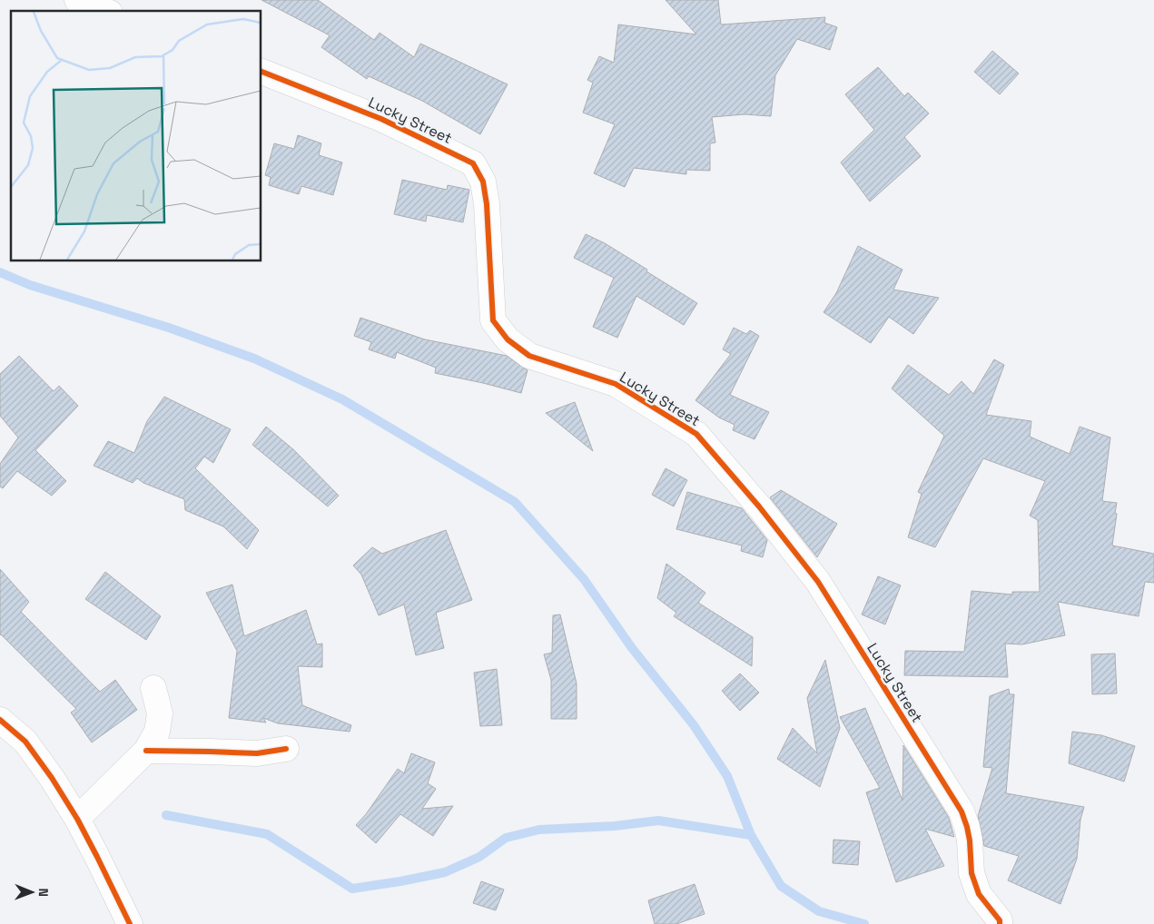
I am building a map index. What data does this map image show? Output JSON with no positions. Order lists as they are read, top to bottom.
{
  "streets": {
    "street": ["Lucky Street"]
  },
  "north": "right"
}
